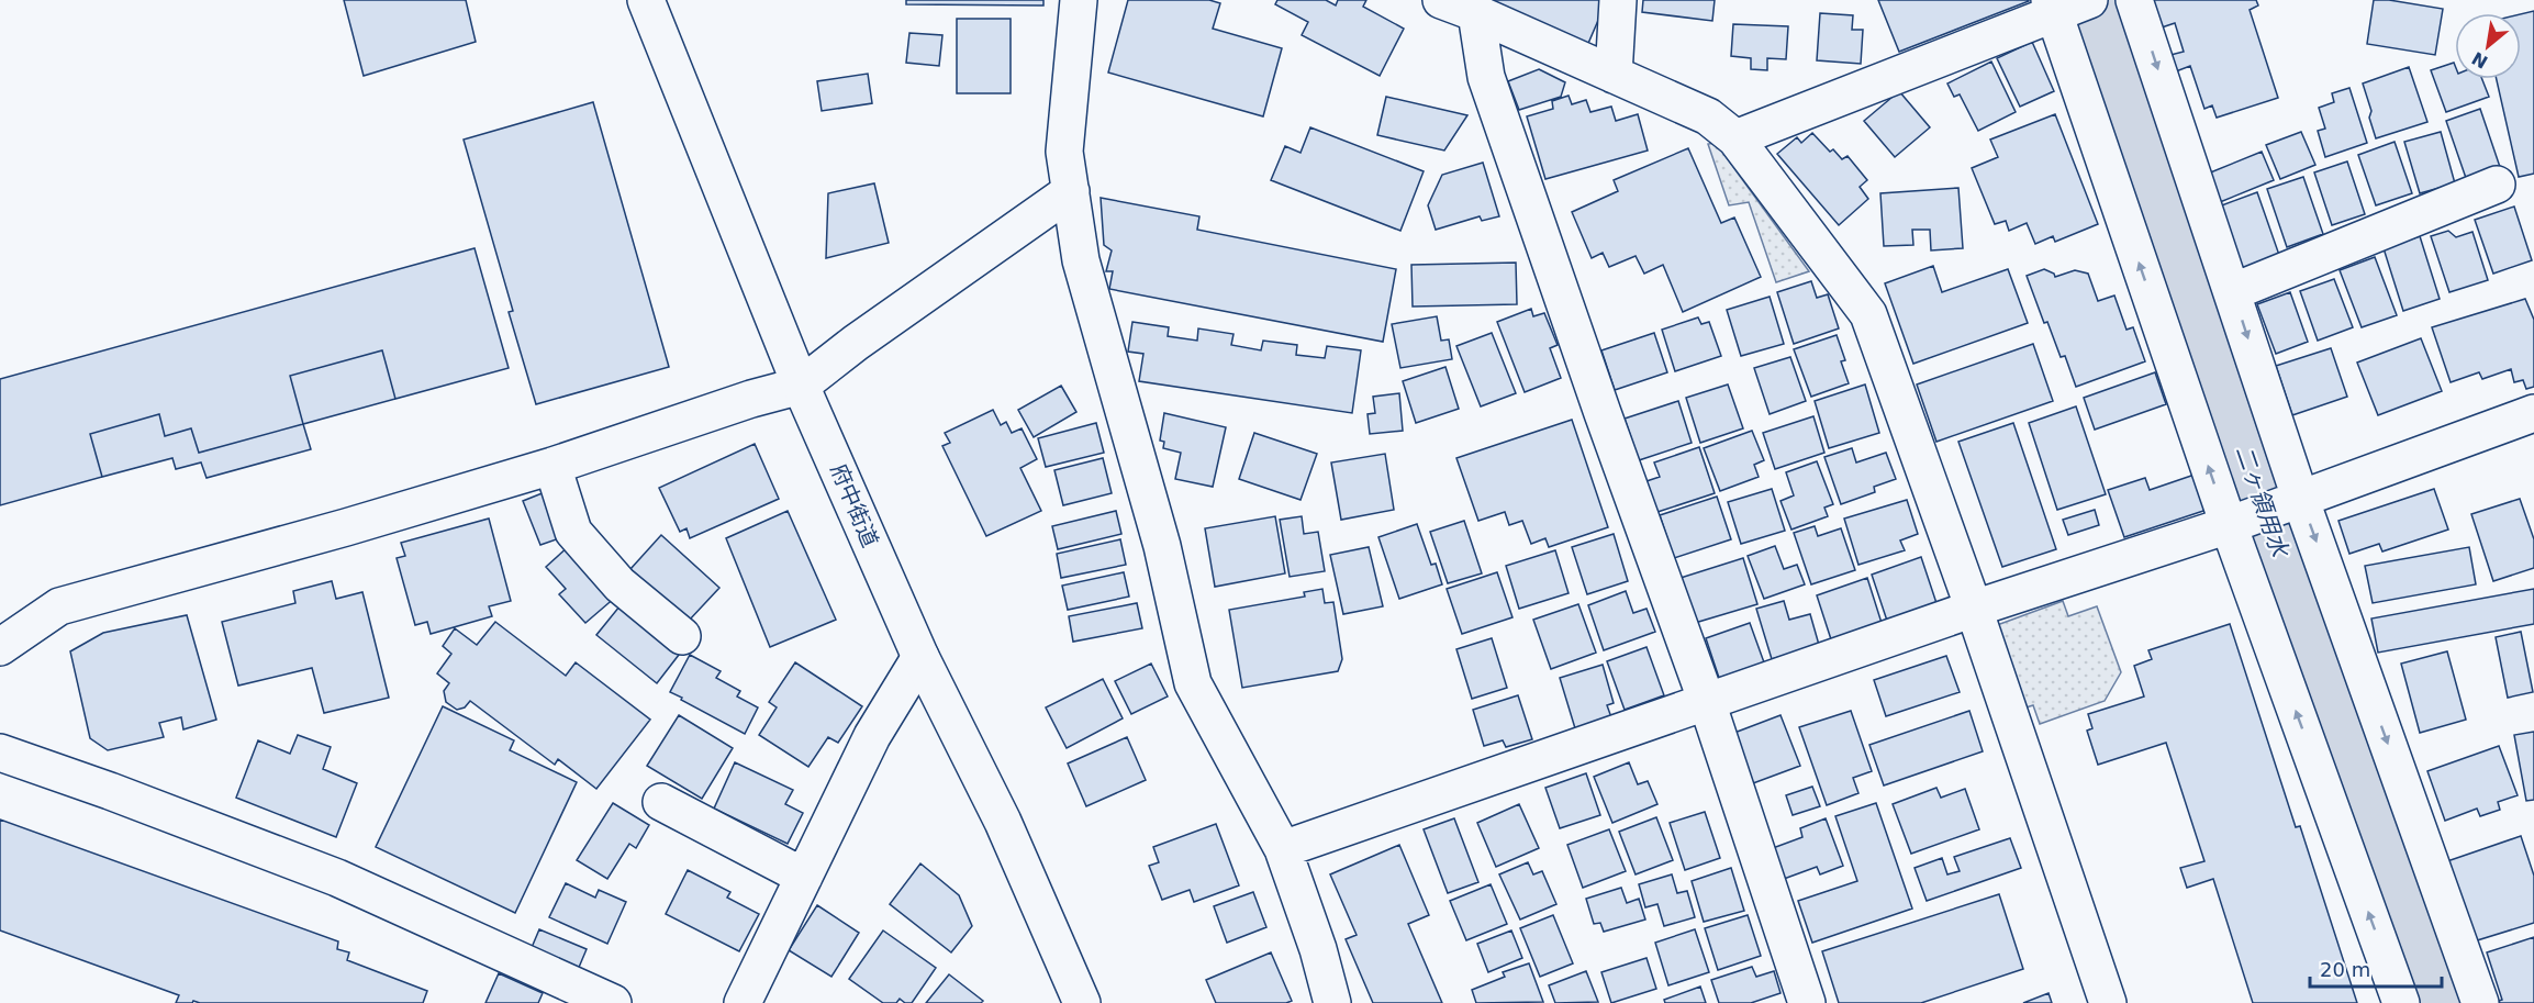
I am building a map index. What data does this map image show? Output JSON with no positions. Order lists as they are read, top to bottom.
{
  "streets": {
    "main road": ["府中街道"]
  },
  "water": ["二ヶ領用水"],
  "scale_bar": "20 m",
  "north": "bottom left"
}
